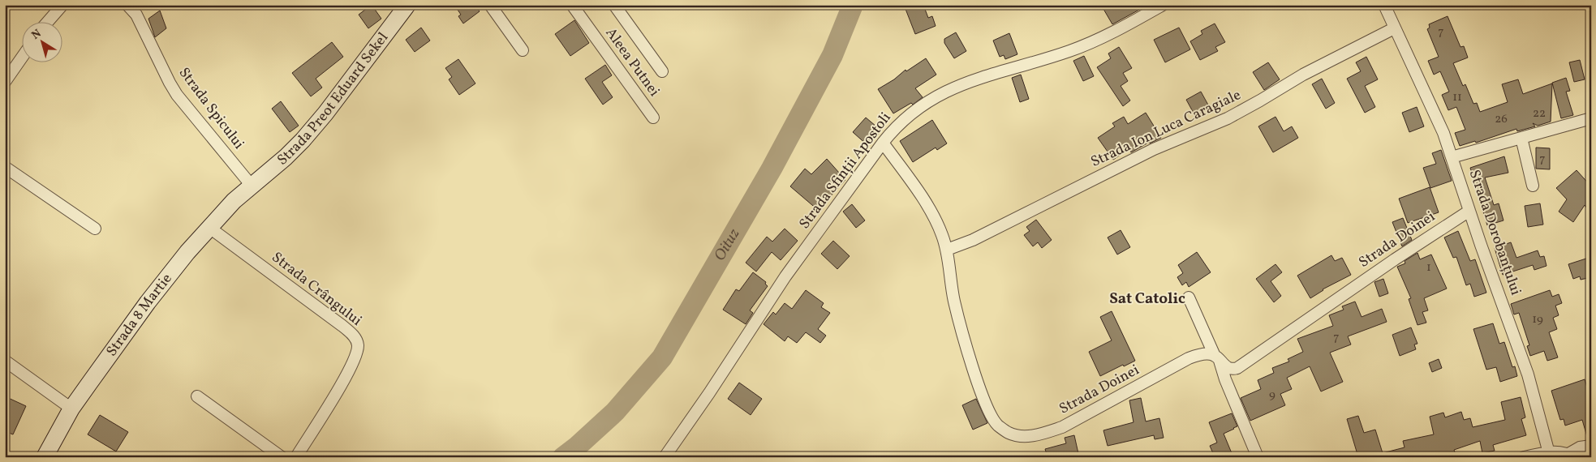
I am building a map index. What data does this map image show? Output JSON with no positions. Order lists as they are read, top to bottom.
{
  "streets": {
    "street": [
      "Aleea Putnei",
      "Strada Preot Eduard Sekel",
      "Strada Spicului",
      "Strada Ion Luca Caragiale",
      "Strada Sfinții Apostoli",
      "Strada Dorobanțului",
      "Strada Doinei",
      "Strada Crângului",
      "Strada 8 Martie"
    ]
  },
  "crossings": [
    ["Strada Preot Eduard Sekel", "Strada Spicului"],
    ["Strada Preot Eduard Sekel", "Strada 8 Martie"],
    ["Strada Spicului", "Strada 8 Martie"],
    ["Strada Ion Luca Caragiale", "Strada Dorobanțului"],
    ["Strada Ion Luca Caragiale", "Strada Doinei"],
    ["Strada Sfinții Apostoli", "Strada Doinei"],
    ["Strada Dorobanțului", "Strada Doinei"],
    ["Strada Crângului", "Strada 8 Martie"]
  ],
  "districts": ["Sat Catolic"],
  "water": ["Oituz"],
  "house_numbers": [
    "7",
    "11",
    "22",
    "26",
    "7",
    "1",
    "19",
    "7",
    "9"
  ],
  "north": "top left"
}
